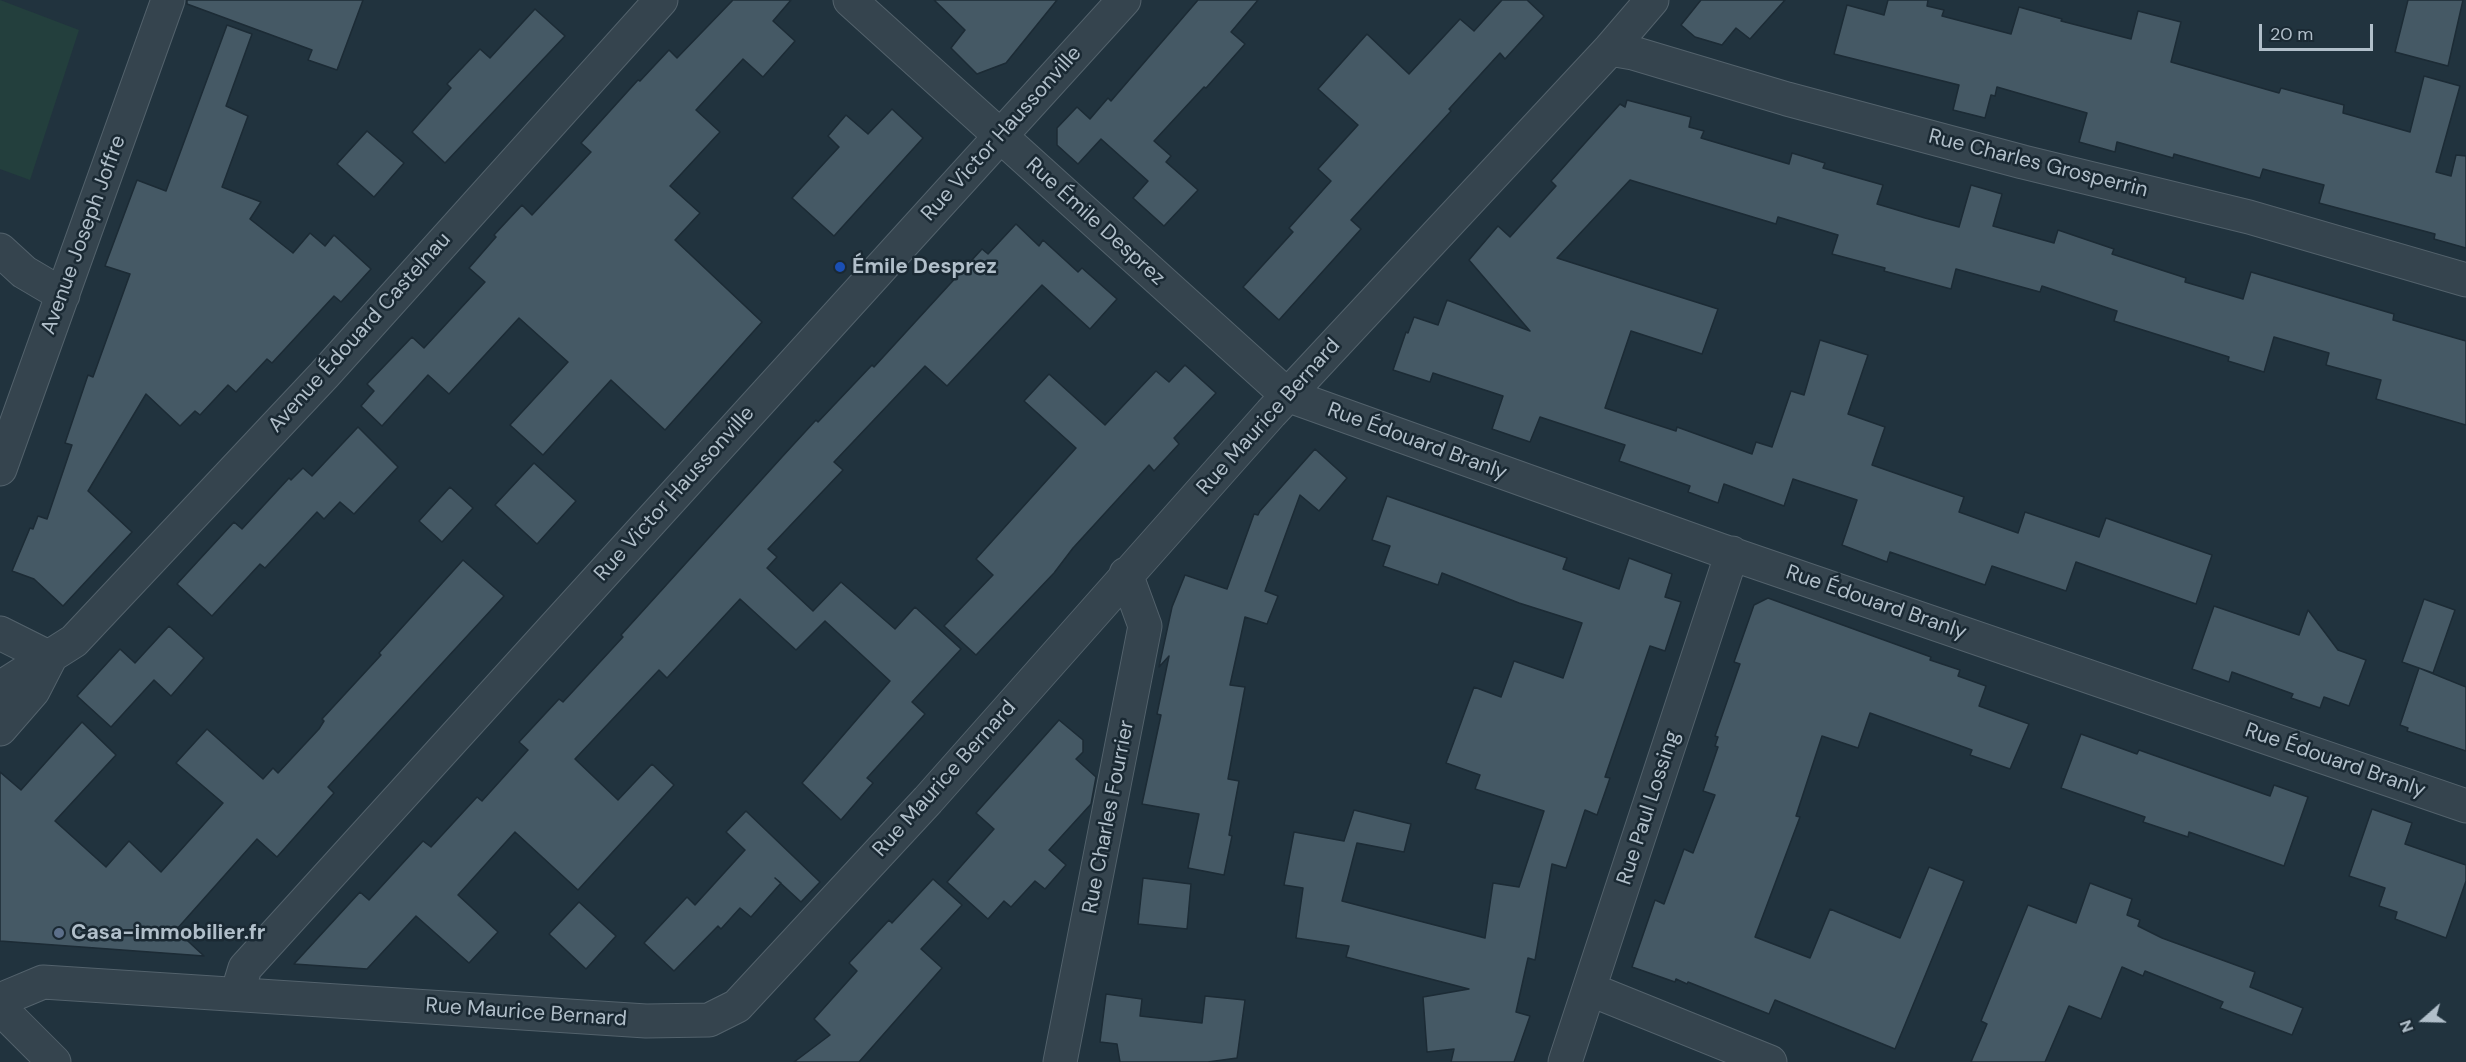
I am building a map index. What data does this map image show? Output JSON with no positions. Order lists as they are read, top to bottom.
{
  "streets": {
    "street": [
      "Rue Victor Haussonville",
      "Rue Charles Grosperrin",
      "Rue Émile Desprez",
      "Avenue Joseph Joffre",
      "Avenue Édouard Castelnau",
      "Rue Maurice Bernard",
      "Rue Édouard Branly",
      "Rue Paul Lossing",
      "Rue Charles Fourrier"
    ]
  },
  "crossings": [
    ["Rue Victor Haussonville", "Rue Émile Desprez"],
    ["Rue Victor Haussonville", "Rue Maurice Bernard"],
    ["Rue Charles Grosperrin", "Rue Maurice Bernard"],
    ["Rue Émile Desprez", "Rue Maurice Bernard"],
    ["Rue Émile Desprez", "Rue Édouard Branly"],
    ["Rue Maurice Bernard", "Rue Édouard Branly"],
    ["Rue Maurice Bernard", "Rue Charles Fourrier"],
    ["Rue Édouard Branly", "Rue Paul Lossing"]
  ],
  "places": ["Émile Desprez", "Casa-immobilier.fr"],
  "scale_bar": "20 m",
  "north": "left"
}
